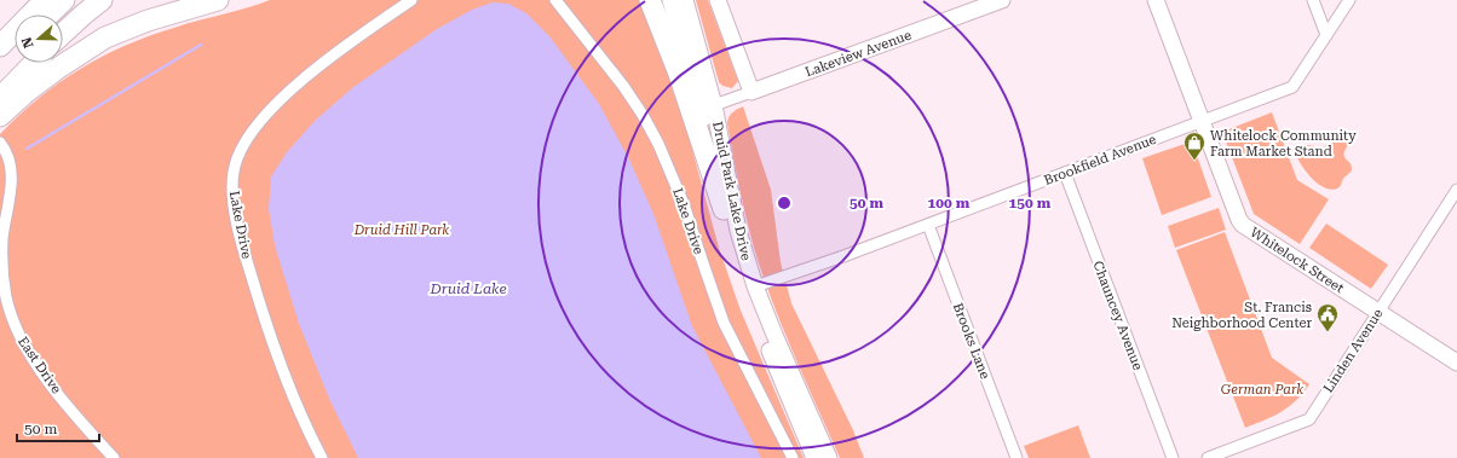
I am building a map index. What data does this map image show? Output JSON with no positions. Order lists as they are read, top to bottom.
{
  "streets": {
    "main road": ["Lakeview Avenue", "Druid Park Lake Drive", "Whitelock Street"],
    "street": [
      "Brookfield Avenue",
      "Lake Drive",
      "Chauncey Avenue",
      "Brooks Lane",
      "Linden Avenue",
      "East Drive"
    ]
  },
  "crossings": [
    ["Lakeview Avenue", "Druid Park Lake Drive"],
    ["Brookfield Avenue", "Druid Park Lake Drive"],
    ["Brookfield Avenue", "Whitelock Street"],
    ["Brookfield Avenue", "Chauncey Avenue"],
    ["Brookfield Avenue", "Brooks Lane"],
    ["Whitelock Street", "Linden Avenue"]
  ],
  "water": ["Druid Lake"],
  "parks": ["Druid Hill Park", "German Park"],
  "places": {
    "shop": ["Whitelock Community Farm Market Stand"],
    "public building": ["St. Francis Neighborhood Center"]
  },
  "scale_bar": "50 m",
  "north": "left",
  "rings": ["50 m", "100 m", "150 m"]
}
